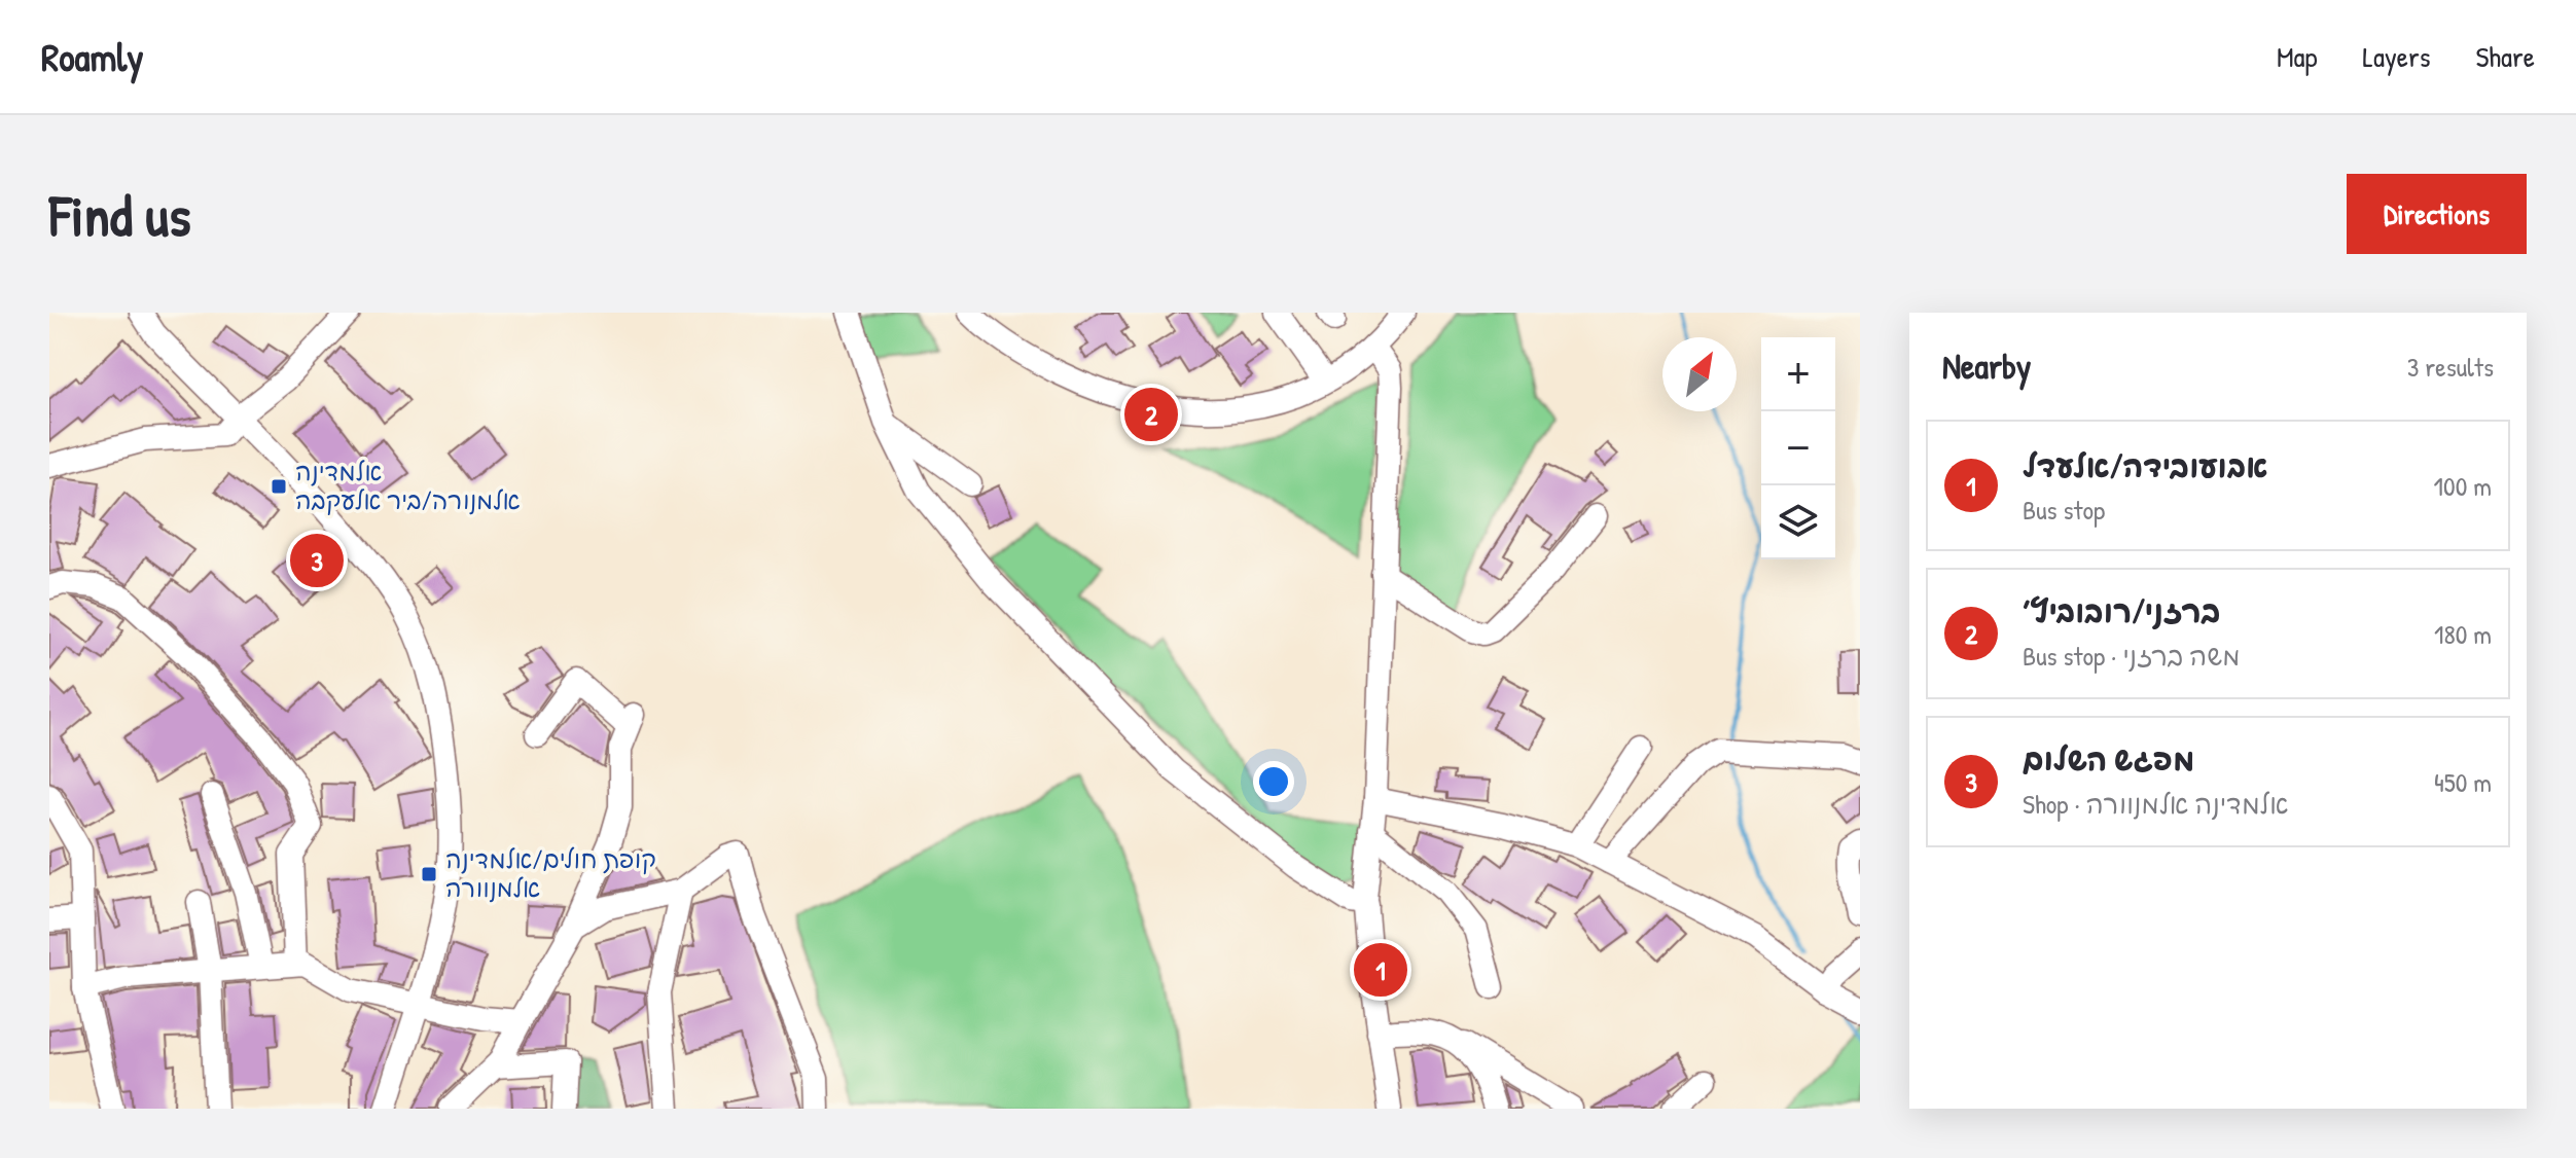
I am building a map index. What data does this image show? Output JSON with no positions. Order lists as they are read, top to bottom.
{
  "places": {
    "transit": ["אלמדינה אלמנורה/ביר אלעקבה", "קופת חולים/אלמדינה אלמנוורה"]
  },
  "north": "top right",
  "page": {
    "header": "Roamly",
    "nav": ["Map", "Layers", "Share"],
    "buttons": "Directions",
    "title": "Find us",
    "heading": ["Nearby", "3 results"],
    "map_buttons": ["+", "−"],
    "pins": ["2", "3", "1"],
    "list": [
      {
        "mark": "1",
        "name": "אבועובידה/אלעדל",
        "note": "Bus stop",
        "value": "100 m"
      },
      {
        "mark": "2",
        "name": "ברזני/רובוביץ׳",
        "note": "Bus stop · משה ברזני",
        "value": "180 m"
      },
      {
        "mark": "3",
        "name": "מפגש השלום",
        "note": "Shop · אלמדינה אלמנוורה",
        "value": "450 m"
      }
    ]
  }
}
